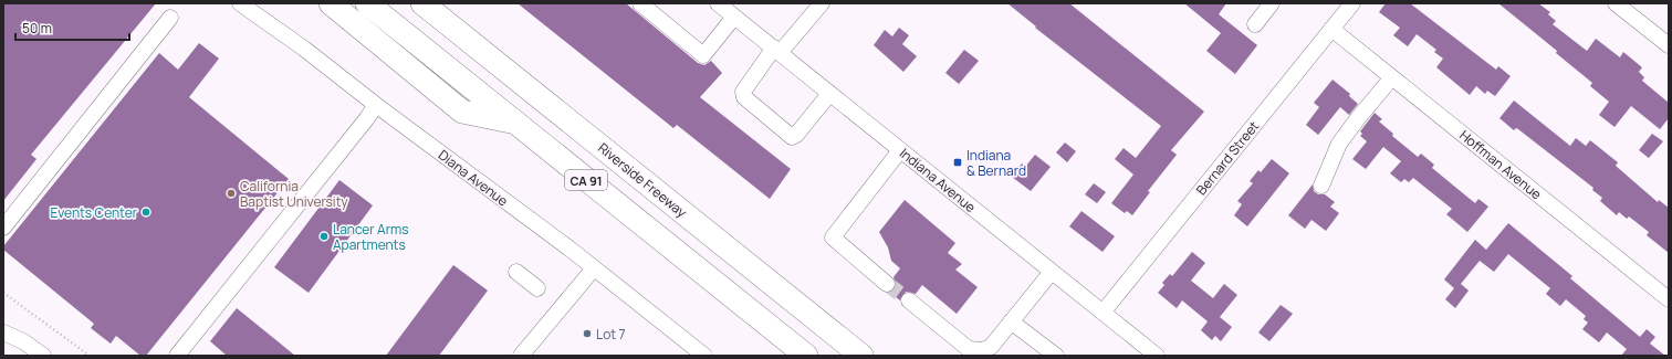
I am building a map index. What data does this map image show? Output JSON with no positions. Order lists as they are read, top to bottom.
{
  "streets": {
    "highway": ["CA 91", "Riverside Freeway"],
    "street": [
      "Bernard Street",
      "Hoffman Avenue",
      "Diana Avenue",
      "Indiana Avenue"
    ]
  },
  "crossings": [
    ["Bernard Street", "Hoffman Avenue"],
    ["Bernard Street", "Indiana Avenue"]
  ],
  "places": {
    "transit": ["Indiana & Bernard"],
    "other": [
      "California Baptist University",
      "Events Center",
      "Lancer Arms Apartments",
      "Lot 7"
    ]
  },
  "scale_bar": "50 m"
}
